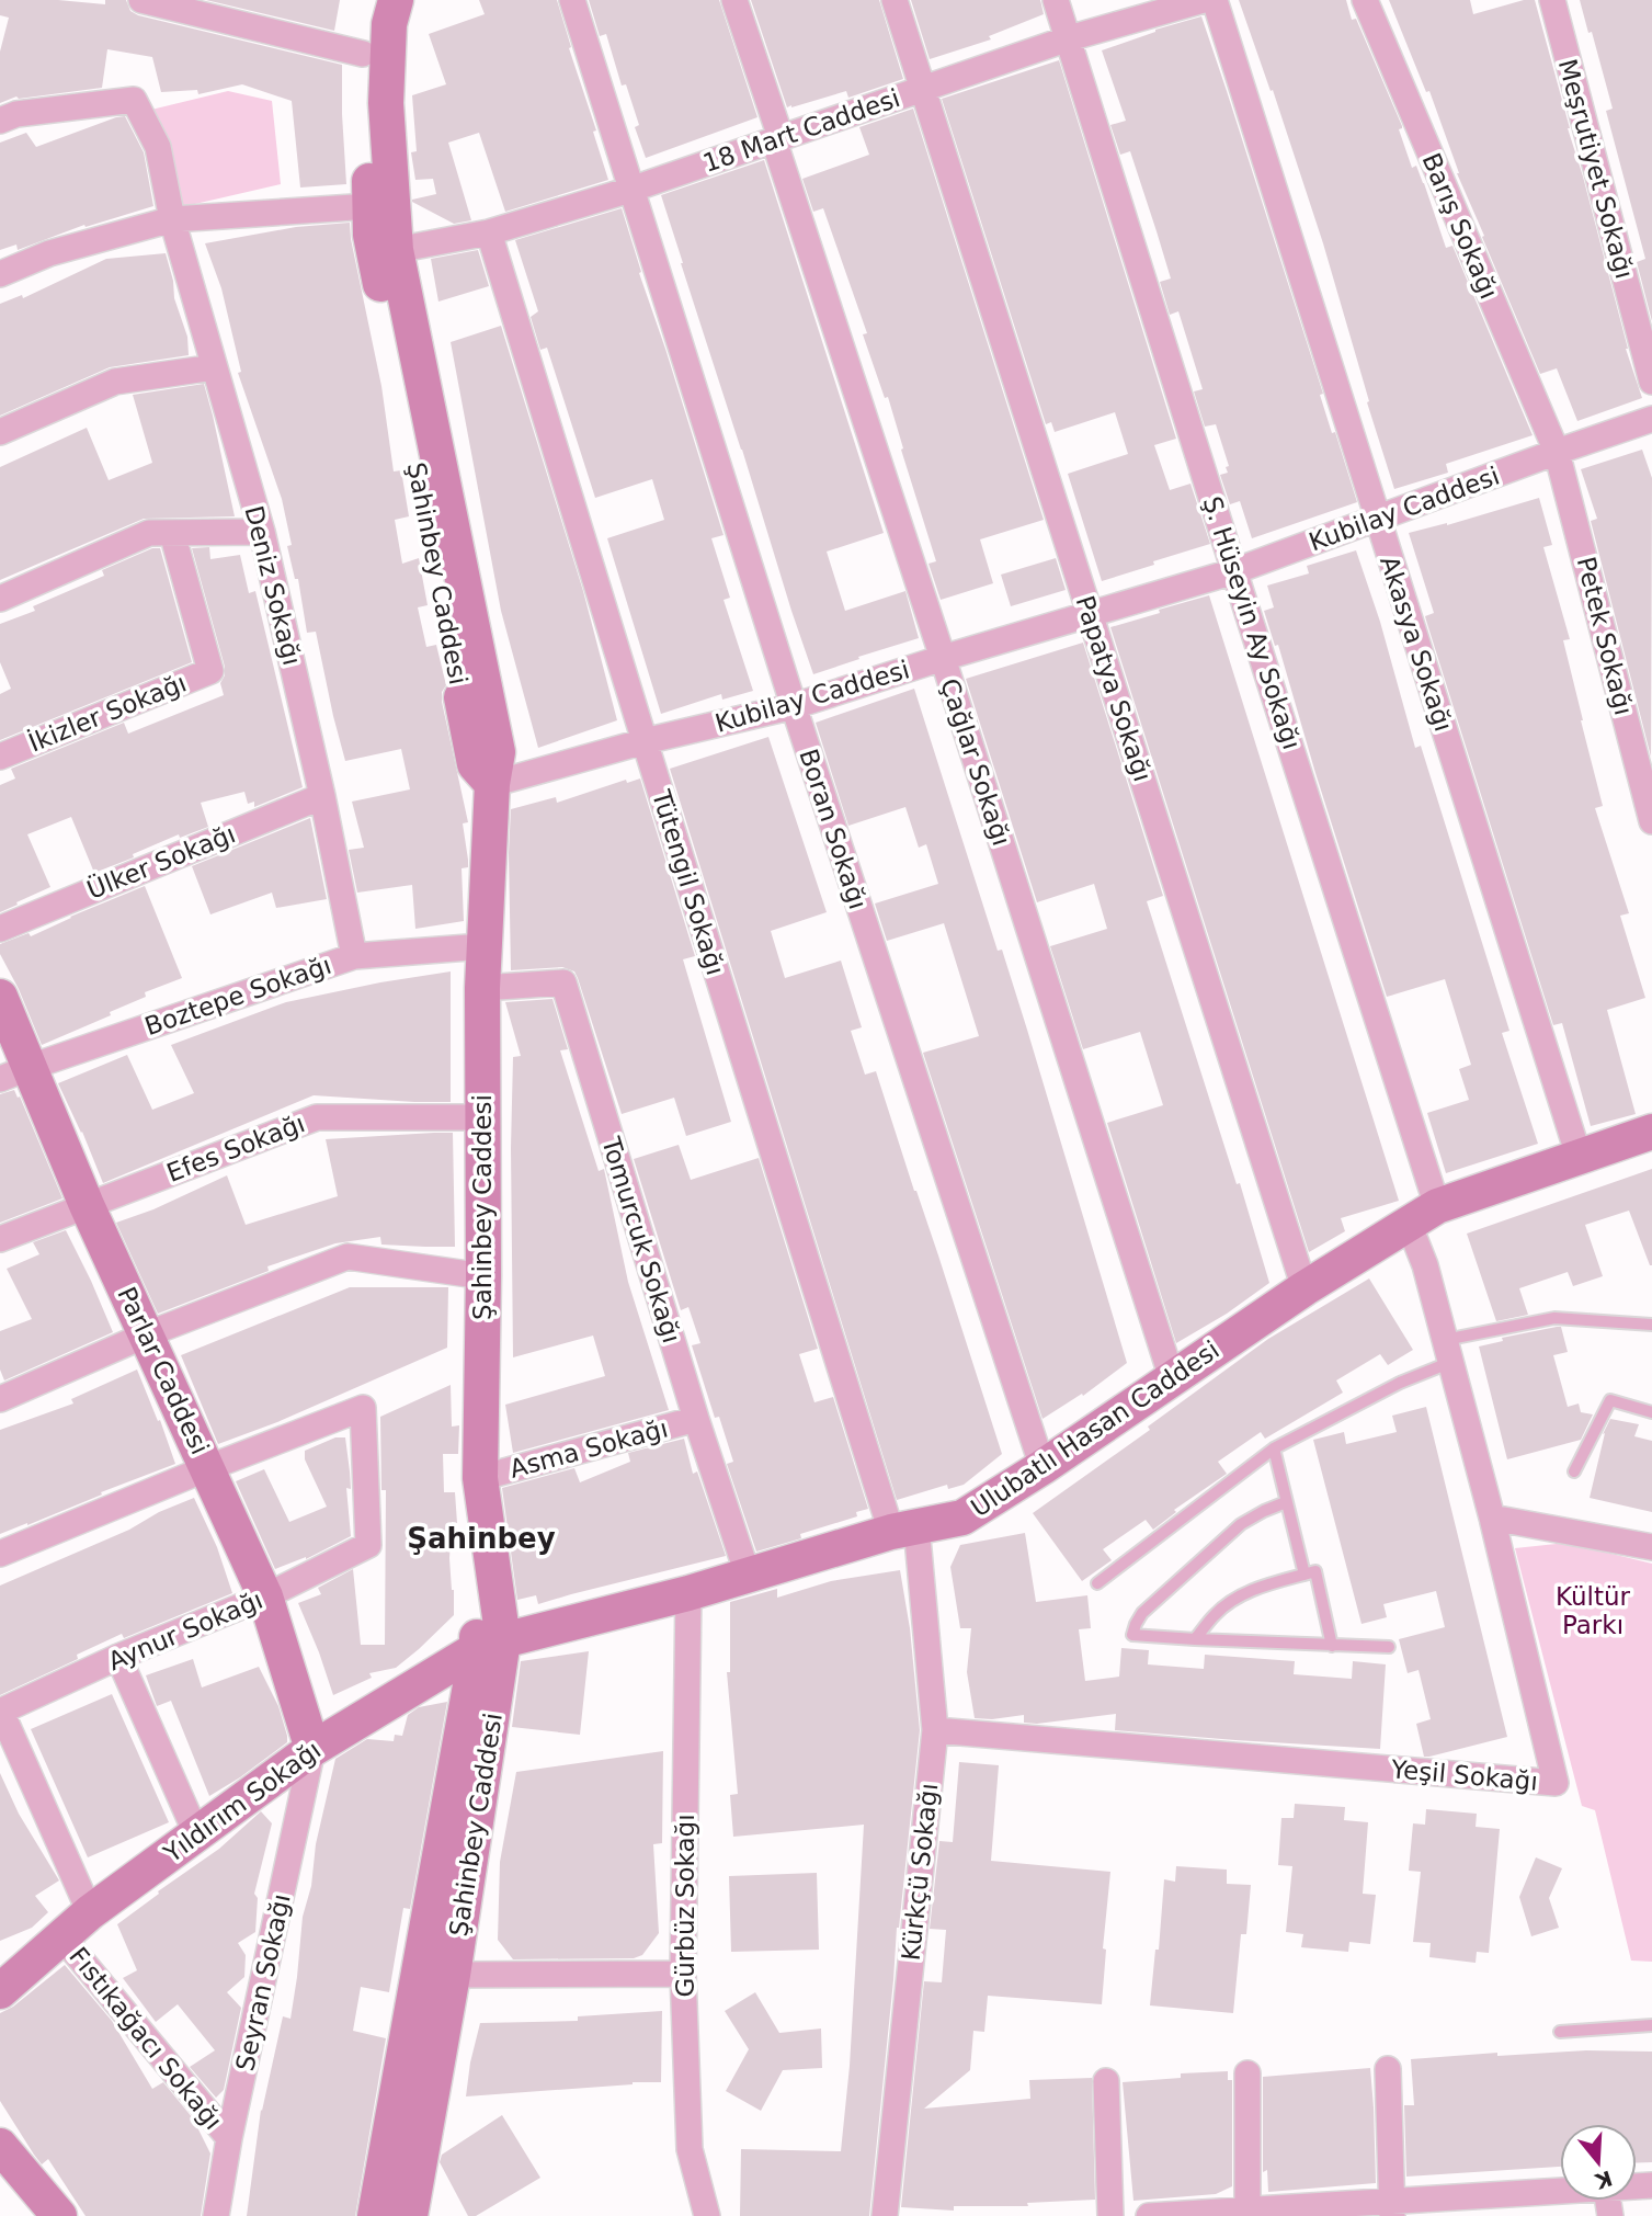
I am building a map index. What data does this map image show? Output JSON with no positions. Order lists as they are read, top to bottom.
{
  "streets": {
    "main road": [
      "Şahinbey Caddesi",
      "Parlar Caddesi",
      "Ulubatlı Hasan Caddesi",
      "Yıldırım Sokağı"
    ],
    "street": [
      "18 Mart Caddesi",
      "Meşrutiyet Sokağı",
      "Barış Sokağı",
      "Kubilay Caddesi",
      "Deniz Sokağı",
      "Ş. Hüseyin Ay Sokağı",
      "Petek Sokağı",
      "Akasya Sokağı",
      "Papatya Sokağı",
      "İkizler Sokağı",
      "Çağlar Sokağı",
      "Boran Sokağı",
      "Ülker Sokağı",
      "Tütengil Sokağı",
      "Boztepe Sokağı",
      "Efes Sokağı",
      "Tomurcuk Sokağı",
      "Asma Sokağı",
      "Aynur Sokağı",
      "Yeşil Sokağı",
      "Kürkçü Sokağı",
      "Gürbüz Sokağı",
      "Seyran Sokağı",
      "Fıstıkağacı Sokağı"
    ]
  },
  "crossings": [
    ["18 Mart Caddesi", "Şahinbey Caddesi"],
    ["18 Mart Caddesi", "Ş. Hüseyin Ay Sokağı"],
    ["18 Mart Caddesi", "Papatya Sokağı"],
    ["18 Mart Caddesi", "Çağlar Sokağı"],
    ["18 Mart Caddesi", "Boran Sokağı"],
    ["18 Mart Caddesi", "Tütengil Sokağı"],
    ["Barış Sokağı", "Kubilay Caddesi"],
    ["Barış Sokağı", "Petek Sokağı"],
    ["Kubilay Caddesi", "Şahinbey Caddesi"],
    ["Kubilay Caddesi", "Ş. Hüseyin Ay Sokağı"],
    ["Kubilay Caddesi", "Petek Sokağı"],
    ["Kubilay Caddesi", "Akasya Sokağı"],
    ["Kubilay Caddesi", "Papatya Sokağı"],
    ["Kubilay Caddesi", "Çağlar Sokağı"],
    ["Kubilay Caddesi", "Boran Sokağı"],
    ["Kubilay Caddesi", "Tütengil Sokağı"],
    ["Şahinbey Caddesi", "Boztepe Sokağı"],
    ["Şahinbey Caddesi", "Efes Sokağı"],
    ["Şahinbey Caddesi", "Tomurcuk Sokağı"],
    ["Şahinbey Caddesi", "Ulubatlı Hasan Caddesi"],
    ["Şahinbey Caddesi", "Asma Sokağı"],
    ["Şahinbey Caddesi", "Yıldırım Sokağı"],
    ["Deniz Sokağı", "Ülker Sokağı"],
    ["Deniz Sokağı", "Boztepe Sokağı"],
    ["Ş. Hüseyin Ay Sokağı", "Ulubatlı Hasan Caddesi"],
    ["Ş. Hüseyin Ay Sokağı", "Yeşil Sokağı"],
    ["Akasya Sokağı", "Ulubatlı Hasan Caddesi"],
    ["Papatya Sokağı", "Ulubatlı Hasan Caddesi"],
    ["Çağlar Sokağı", "Ulubatlı Hasan Caddesi"],
    ["Boran Sokağı", "Ulubatlı Hasan Caddesi"],
    ["Tütengil Sokağı", "Ulubatlı Hasan Caddesi"],
    ["Tütengil Sokağı", "Kürkçü Sokağı"],
    ["Boztepe Sokağı", "Parlar Caddesi"],
    ["Efes Sokağı", "Parlar Caddesi"],
    ["Tomurcuk Sokağı", "Ulubatlı Hasan Caddesi"],
    ["Tomurcuk Sokağı", "Asma Sokağı"],
    ["Parlar Caddesi", "Aynur Sokağı"],
    ["Parlar Caddesi", "Yıldırım Sokağı"],
    ["Parlar Caddesi", "Seyran Sokağı"],
    ["Ulubatlı Hasan Caddesi", "Yeşil Sokağı"],
    ["Ulubatlı Hasan Caddesi", "Yıldırım Sokağı"],
    ["Ulubatlı Hasan Caddesi", "Kürkçü Sokağı"],
    ["Ulubatlı Hasan Caddesi", "Gürbüz Sokağı"],
    ["Yeşil Sokağı", "Kürkçü Sokağı"],
    ["Yıldırım Sokağı", "Seyran Sokağı"],
    ["Yıldırım Sokağı", "Fıstıkağacı Sokağı"],
    ["Seyran Sokağı", "Fıstıkağacı Sokağı"]
  ],
  "districts": ["Şahinbey"],
  "parks": ["Kültür Parkı"],
  "north": "bottom"
}
